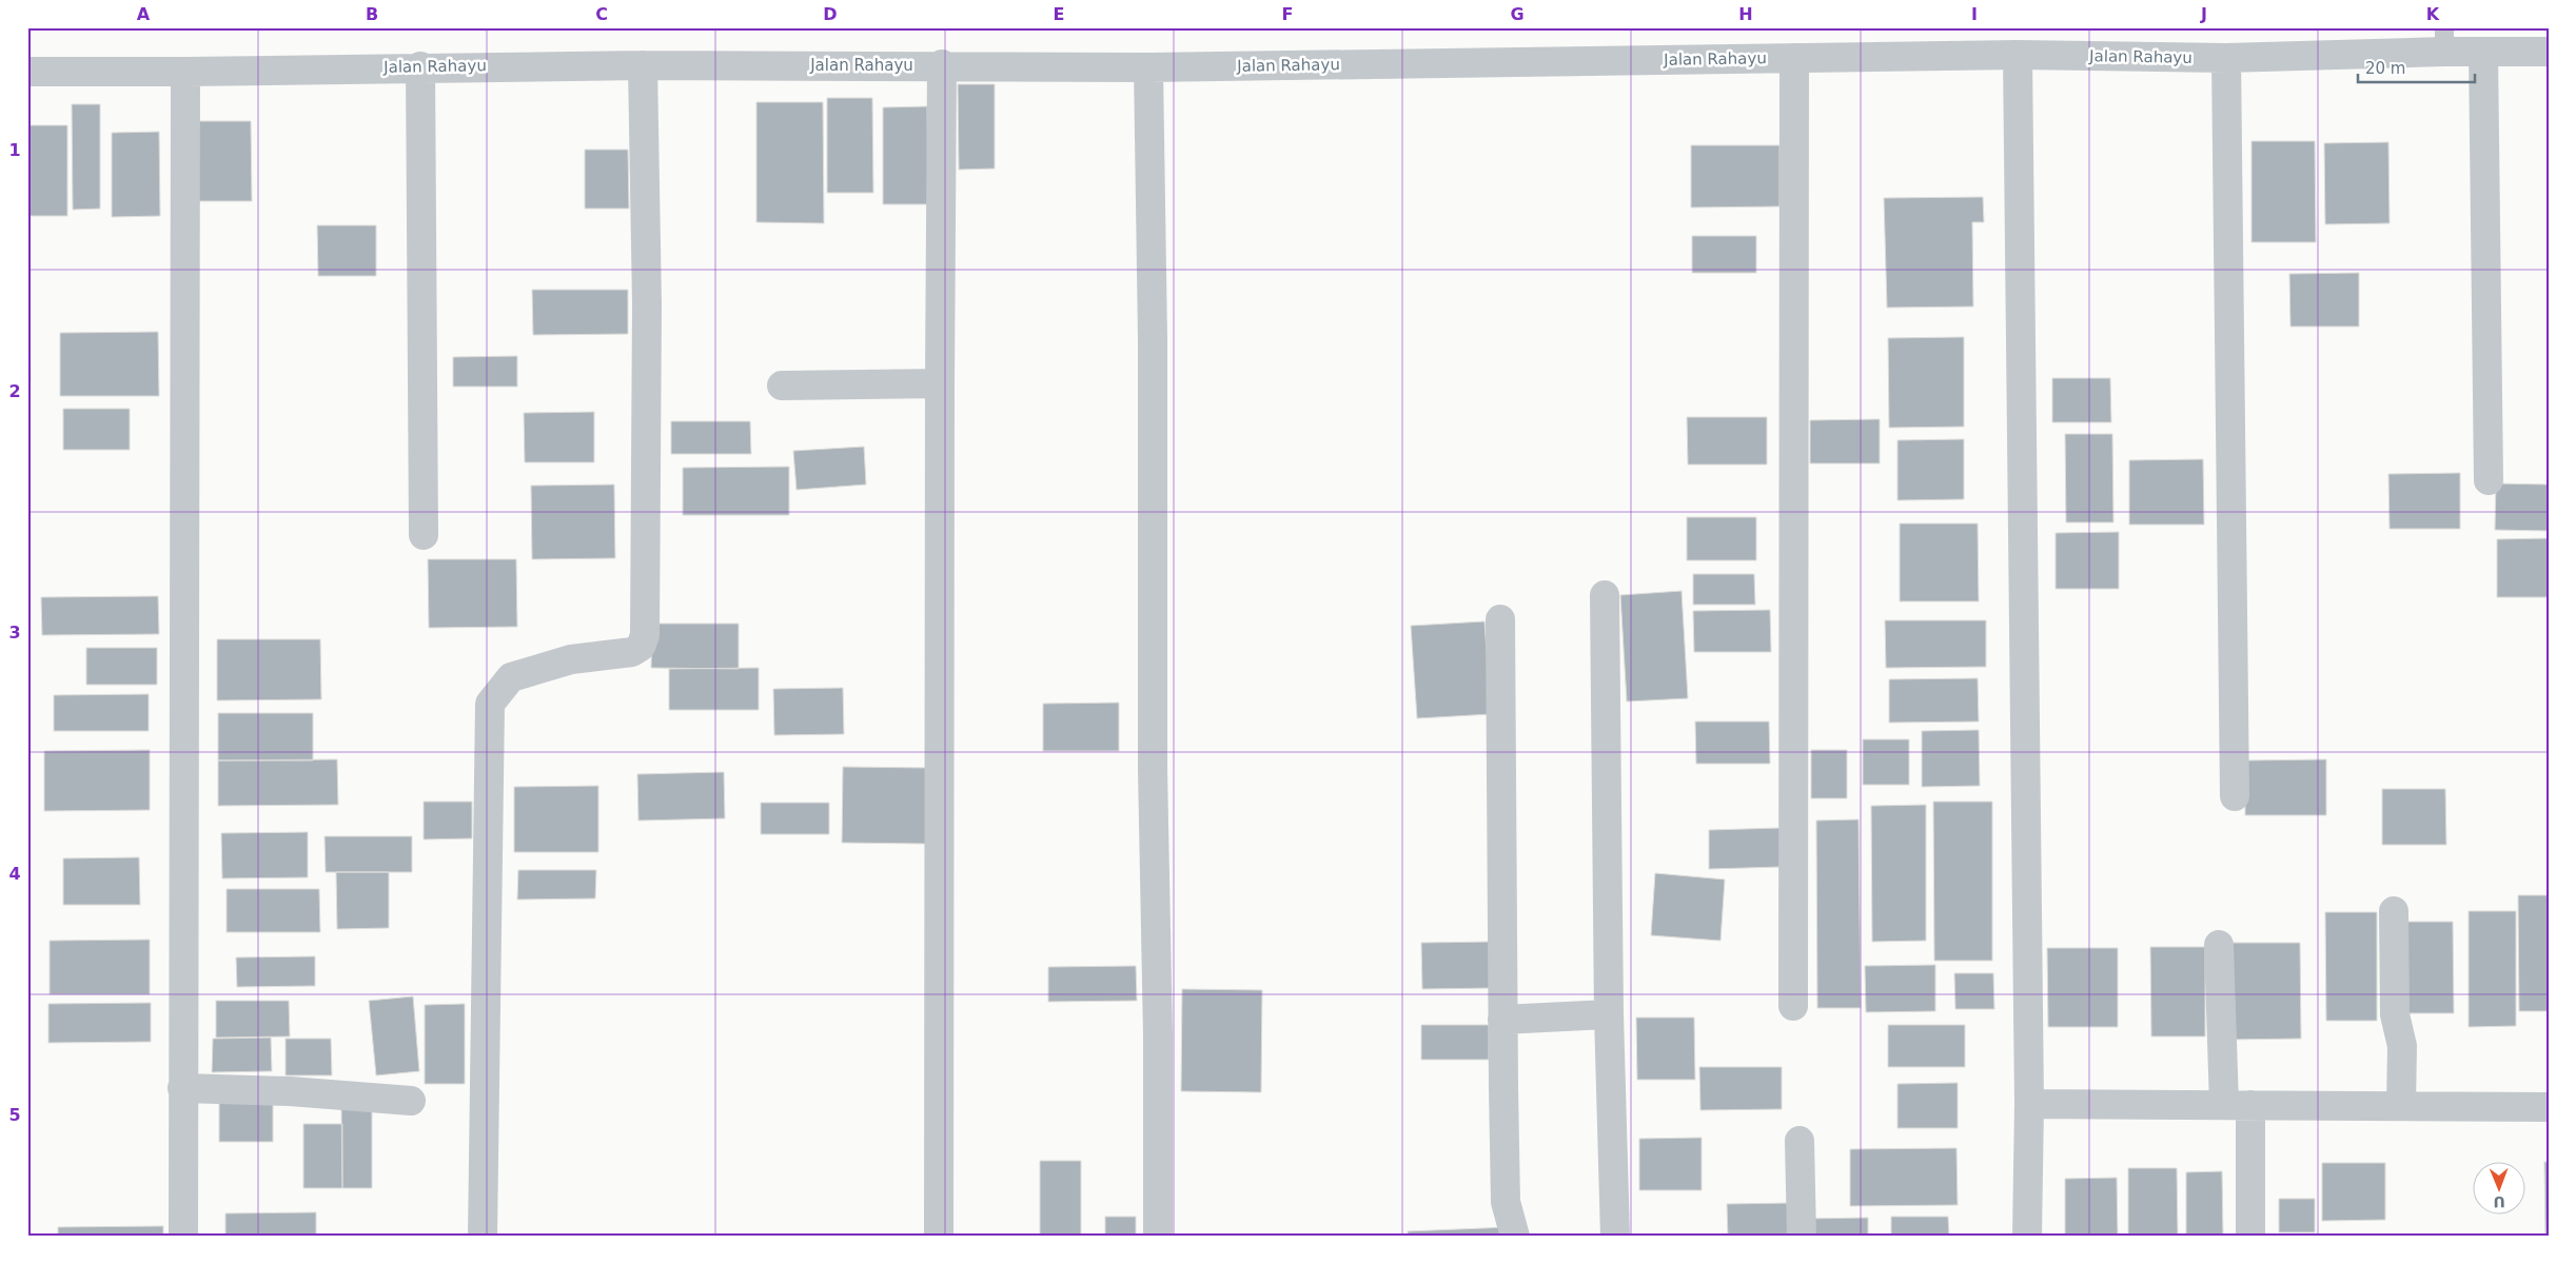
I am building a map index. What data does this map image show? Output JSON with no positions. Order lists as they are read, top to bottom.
{
  "streets": {
    "street": ["Jalan Rahayu"]
  },
  "scale_bar": "20 m",
  "north": "bottom",
  "grid": {
    "columns": [
      "A",
      "B",
      "C",
      "D",
      "E",
      "F",
      "G",
      "H",
      "I",
      "J",
      "K"
    ],
    "rows": [
      "1",
      "2",
      "3",
      "4",
      "5"
    ]
  }
}
